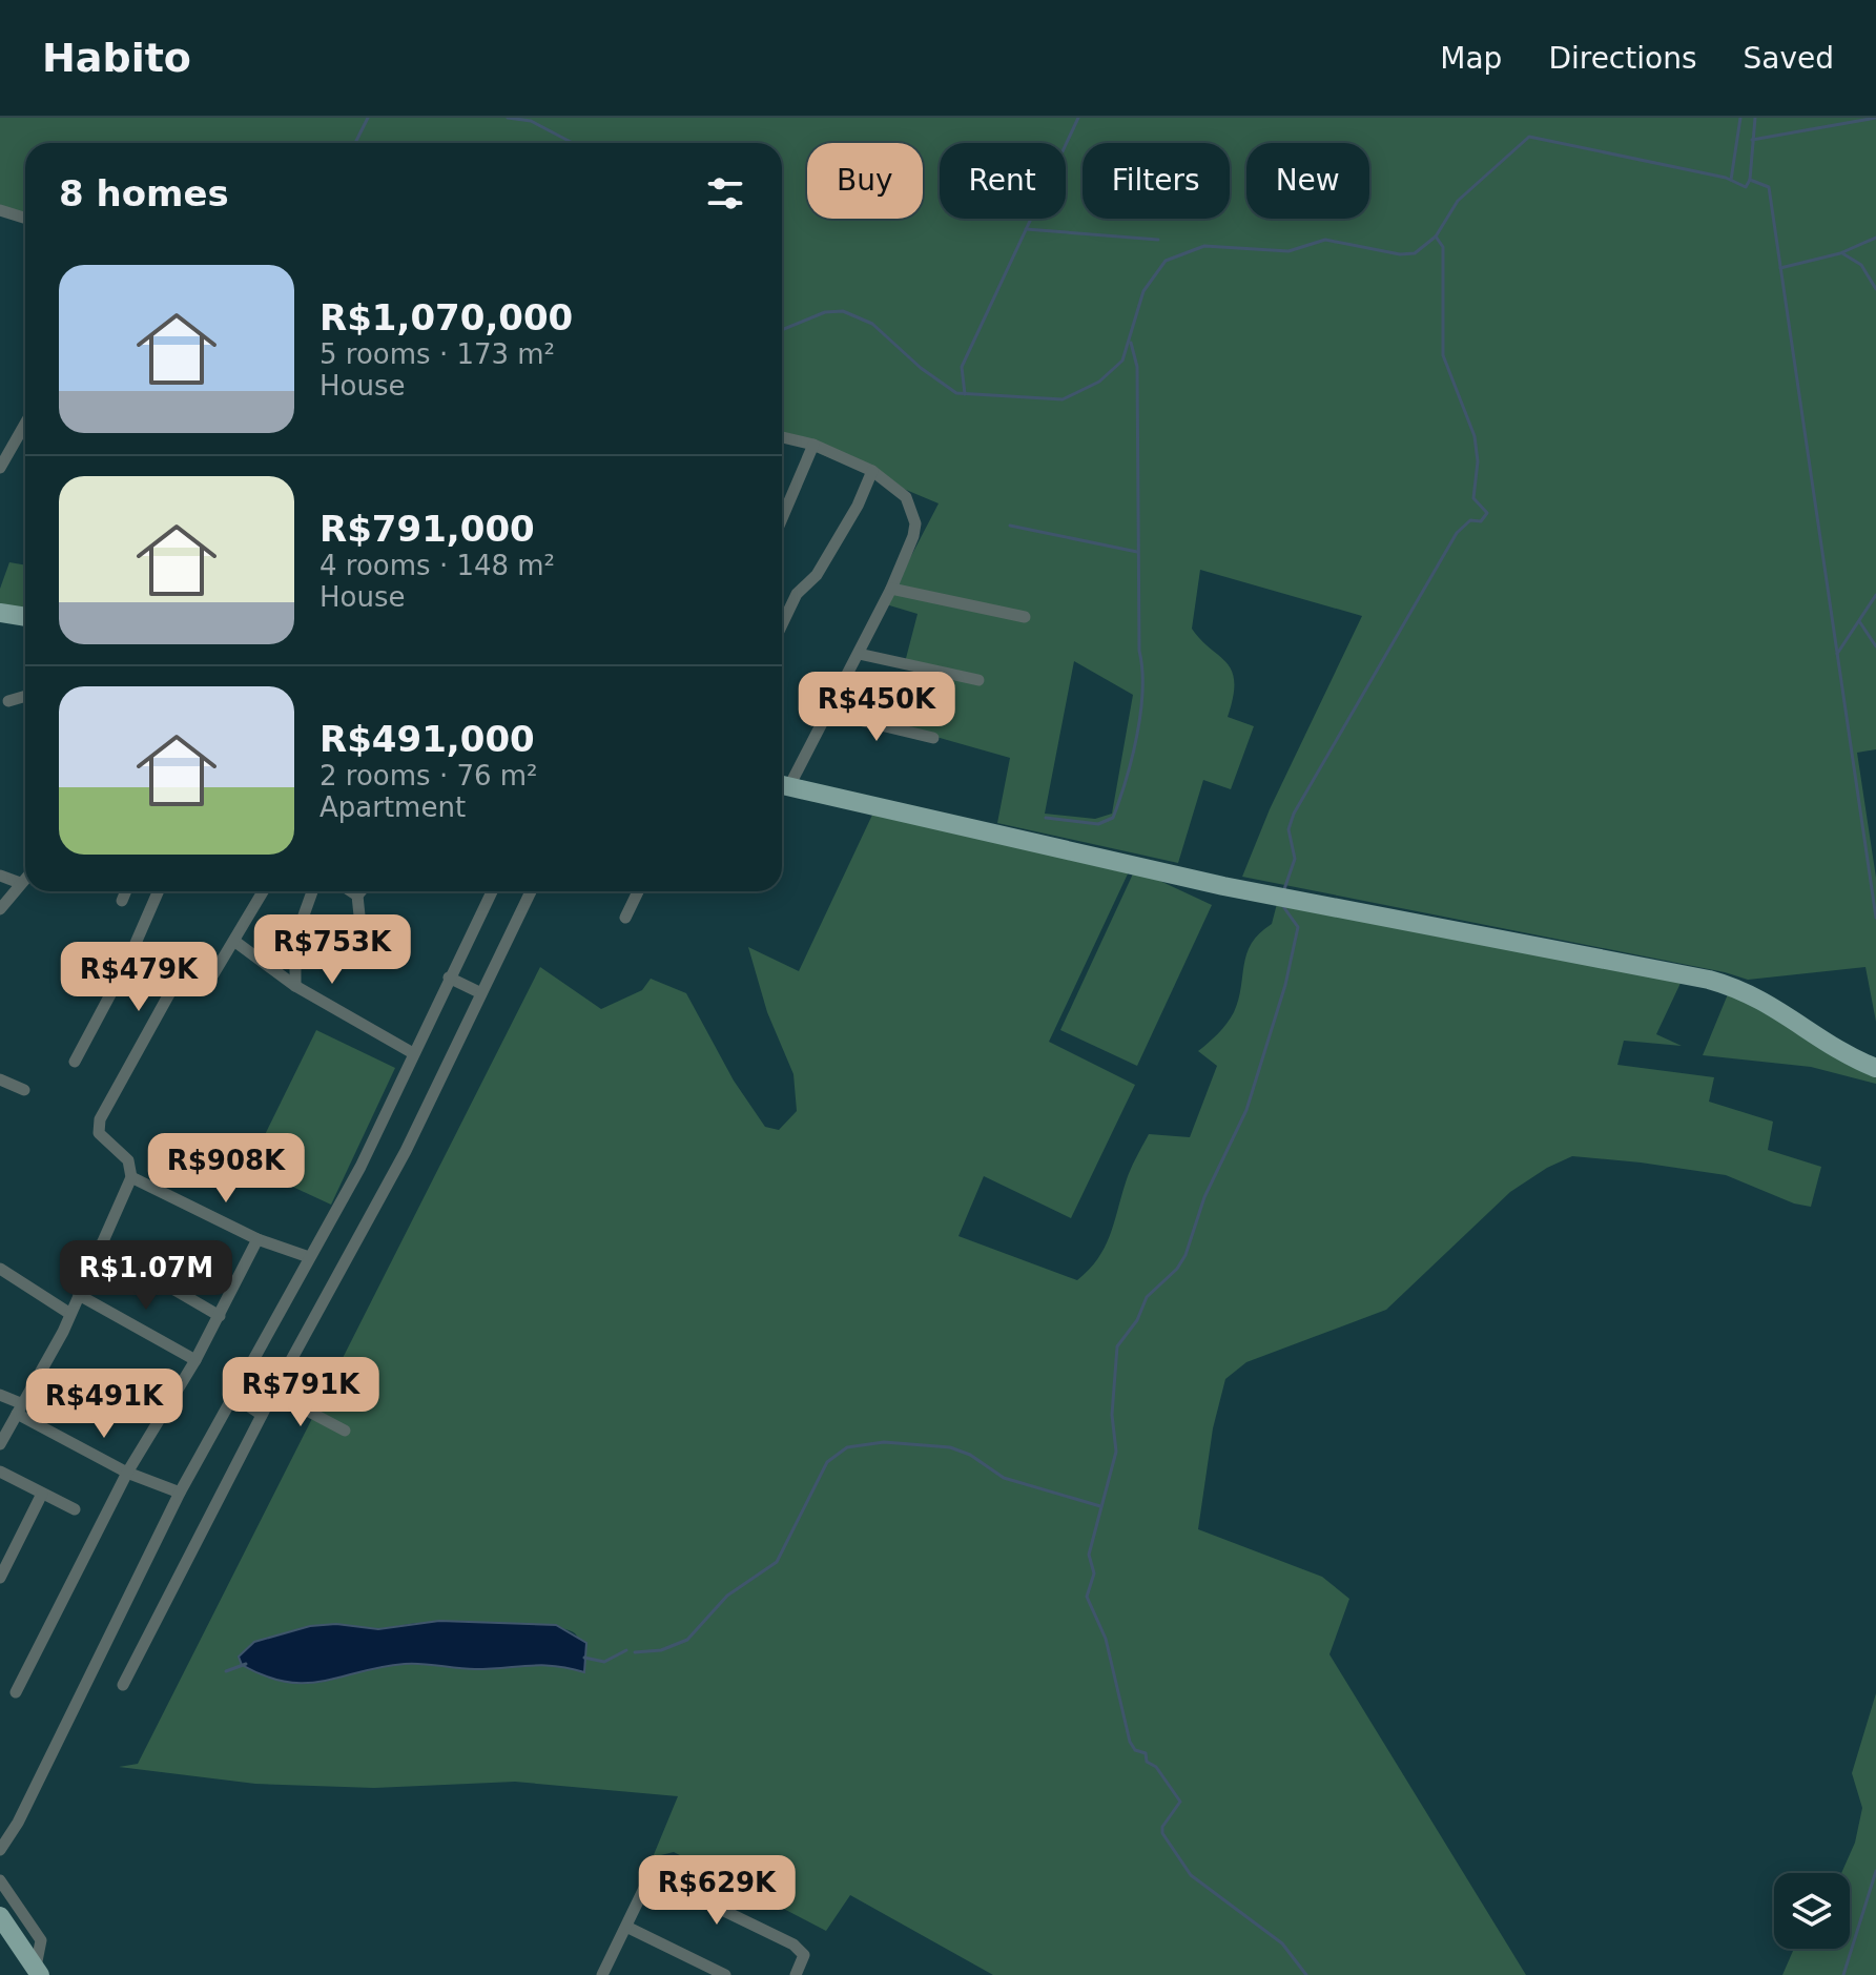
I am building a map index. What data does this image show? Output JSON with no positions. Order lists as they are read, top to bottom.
{
  "page": {
    "header": "Habito",
    "nav": ["Map", "Directions", "Saved"],
    "chip": [
      "Buy",
      "Rent",
      "Filters",
      "New"
    ],
    "heading": "8 homes",
    "list": [
      {
        "name": "R$1,070,000",
        "note": "5 rooms · 173 m² · House"
      },
      {
        "name": "R$791,000",
        "note": "4 rooms · 148 m² · House"
      },
      {
        "name": "R$491,000",
        "note": "2 rooms · 76 m² · Apartment"
      }
    ],
    "price": [
      "R$450K",
      "R$753K",
      "R$479K",
      "R$908K",
      "R$1.07M",
      "R$791K",
      "R$491K",
      "R$629K"
    ]
  }
}
